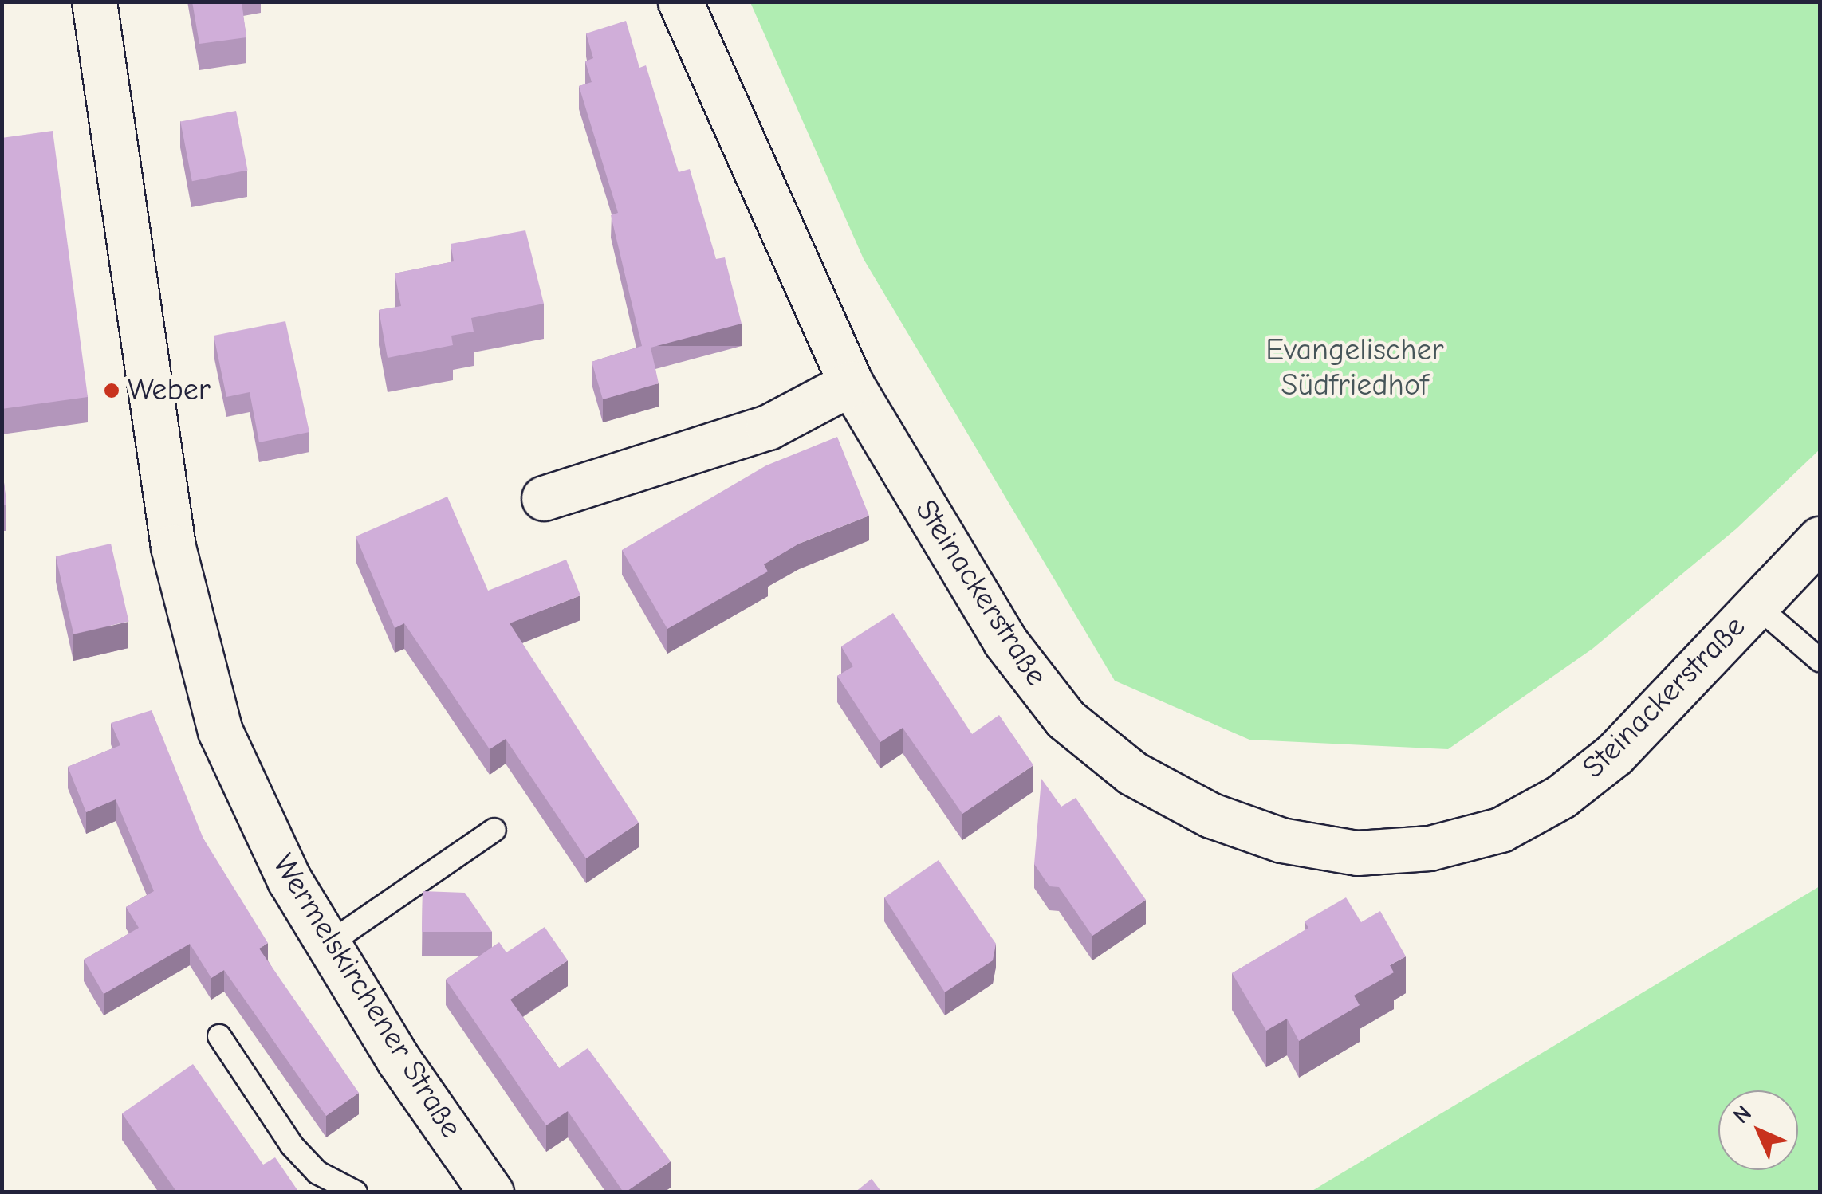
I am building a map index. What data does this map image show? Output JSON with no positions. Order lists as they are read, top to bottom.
{
  "streets": {
    "street": ["Steinackerstraße", "Wermelskirchener Straße"]
  },
  "parks": ["Evangelischer Südfriedhof"],
  "places": ["Weber"],
  "north": "top left"
}
